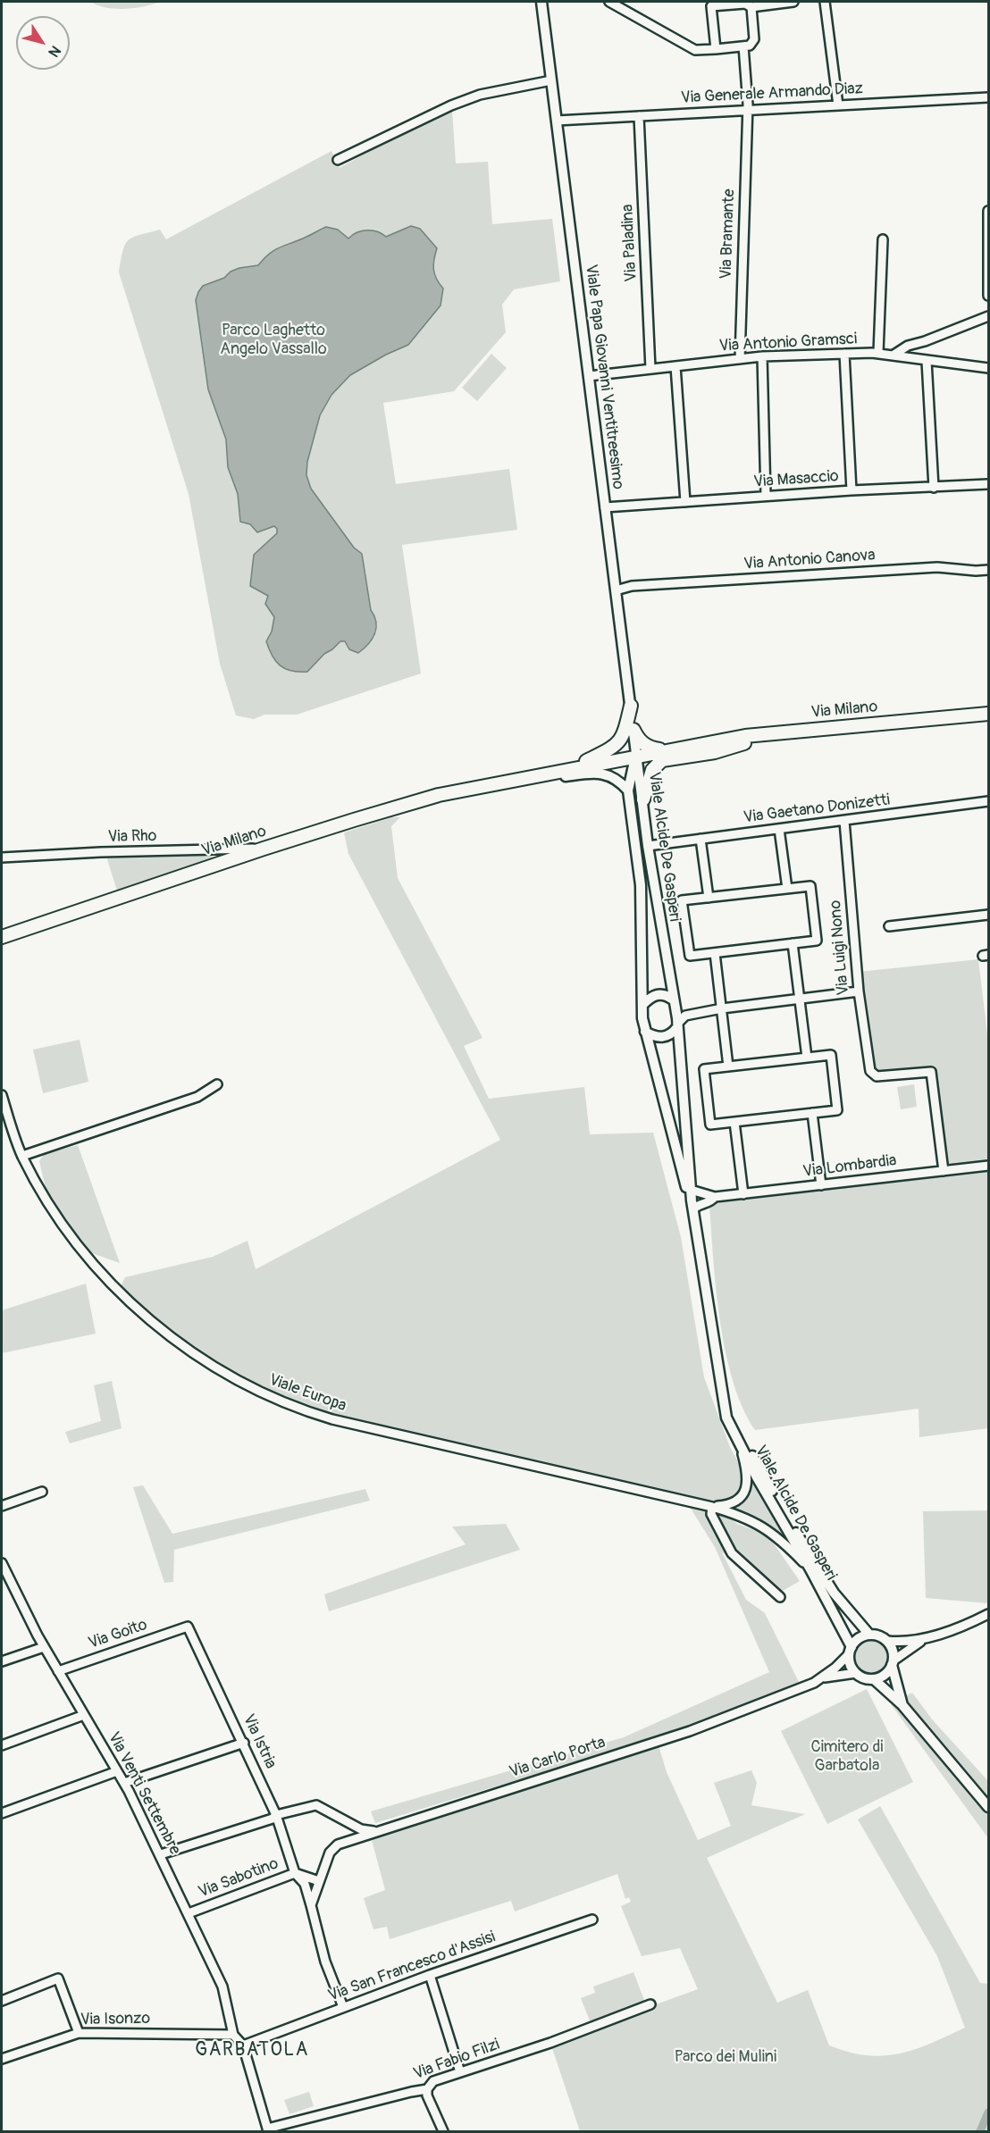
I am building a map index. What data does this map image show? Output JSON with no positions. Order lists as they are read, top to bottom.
{
  "streets": {
    "main road": ["Via Milano"],
    "street": [
      "Via Generale Armando Diaz",
      "Via Bramante",
      "Via Paladina",
      "Via Antonio Gramsci",
      "Viale Papa Giovanni Ventitreesimo",
      "Via Masaccio",
      "Via Antonio Canova",
      "Via Gaetano Donizetti",
      "Via Rho",
      "Viale Alcide De Gasperi",
      "Via Luigi Nono",
      "Via Lombardia",
      "Viale Europa",
      "Via Goito",
      "Via Istria",
      "Via Carlo Porta",
      "Via Venti Settembre",
      "Via Sabotino",
      "Via San Francesco d'Assisi",
      "Via Isonzo",
      "Via Fabio Filzi"
    ]
  },
  "crossings": [
    ["Via Generale Armando Diaz", "Via Bramante"],
    ["Via Generale Armando Diaz", "Via Paladina"],
    ["Via Generale Armando Diaz", "Viale Papa Giovanni Ventitreesimo"],
    ["Via Bramante", "Via Antonio Gramsci"],
    ["Via Paladina", "Via Antonio Gramsci"],
    ["Via Antonio Gramsci", "Viale Papa Giovanni Ventitreesimo"],
    ["Viale Papa Giovanni Ventitreesimo", "Via Masaccio"],
    ["Viale Papa Giovanni Ventitreesimo", "Via Antonio Canova"],
    ["Viale Papa Giovanni Ventitreesimo", "Via Milano"],
    ["Viale Papa Giovanni Ventitreesimo", "Viale Alcide De Gasperi"],
    ["Via Milano", "Via Rho"],
    ["Via Milano", "Viale Alcide De Gasperi"],
    ["Via Gaetano Donizetti", "Viale Alcide De Gasperi"],
    ["Via Gaetano Donizetti", "Via Luigi Nono"],
    ["Viale Alcide De Gasperi", "Via Lombardia"],
    ["Viale Alcide De Gasperi", "Viale Europa"],
    ["Via Luigi Nono", "Via Lombardia"],
    ["Via Goito", "Via Istria"],
    ["Via Goito", "Via Venti Settembre"],
    ["Via Istria", "Via Sabotino"],
    ["Via Carlo Porta", "Via Sabotino"],
    ["Via Venti Settembre", "Via Sabotino"],
    ["Via Venti Settembre", "Via San Francesco d'Assisi"],
    ["Via Venti Settembre", "Via Isonzo"]
  ],
  "districts": ["GARBATOLA"],
  "parks": ["Parco Laghetto Angelo Vassallo", "Cimitero di Garbatola", "Parco dei Mulini"],
  "north": "bottom right"
}
